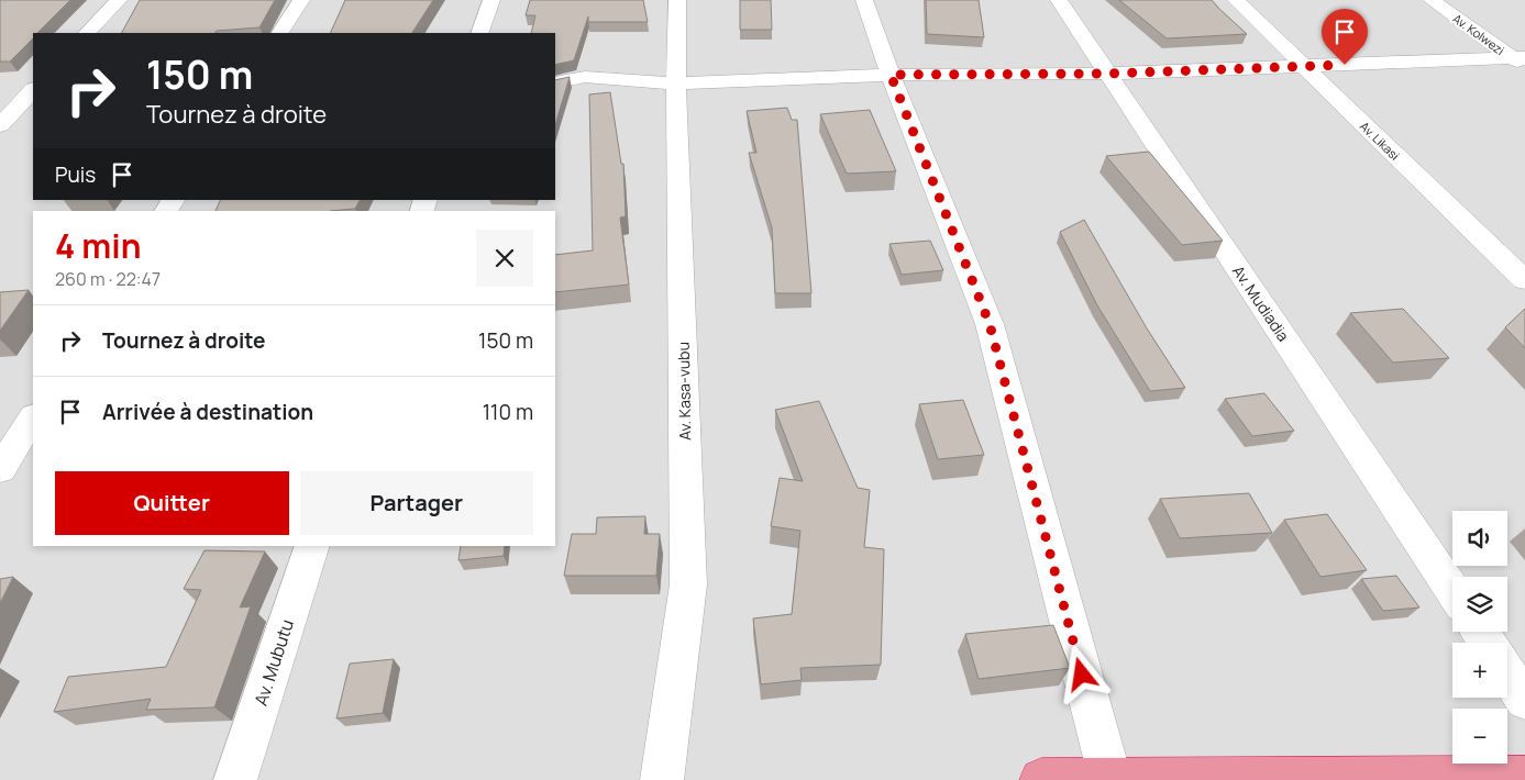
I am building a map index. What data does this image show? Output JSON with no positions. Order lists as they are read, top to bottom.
{
  "streets": {
    "street": [
      "Av. Kolwezi",
      "Av. Likasi",
      "Av. Mudiadia",
      "Av. Kasa-vubu",
      "Av. Mubutu"
    ]
  },
  "page": {
    "turn": ["150 m", "Tournez à droite"],
    "then": "Puis",
    "heading": ["4 min", "260 m · 22:47"],
    "list": [
      {
        "name": "Tournez à droite",
        "value": "150 m"
      },
      {
        "name": "Arrivée à destination",
        "value": "110 m"
      }
    ],
    "buttons": ["Quitter", "Partager"],
    "map_buttons": ["+", "−"]
  }
}
